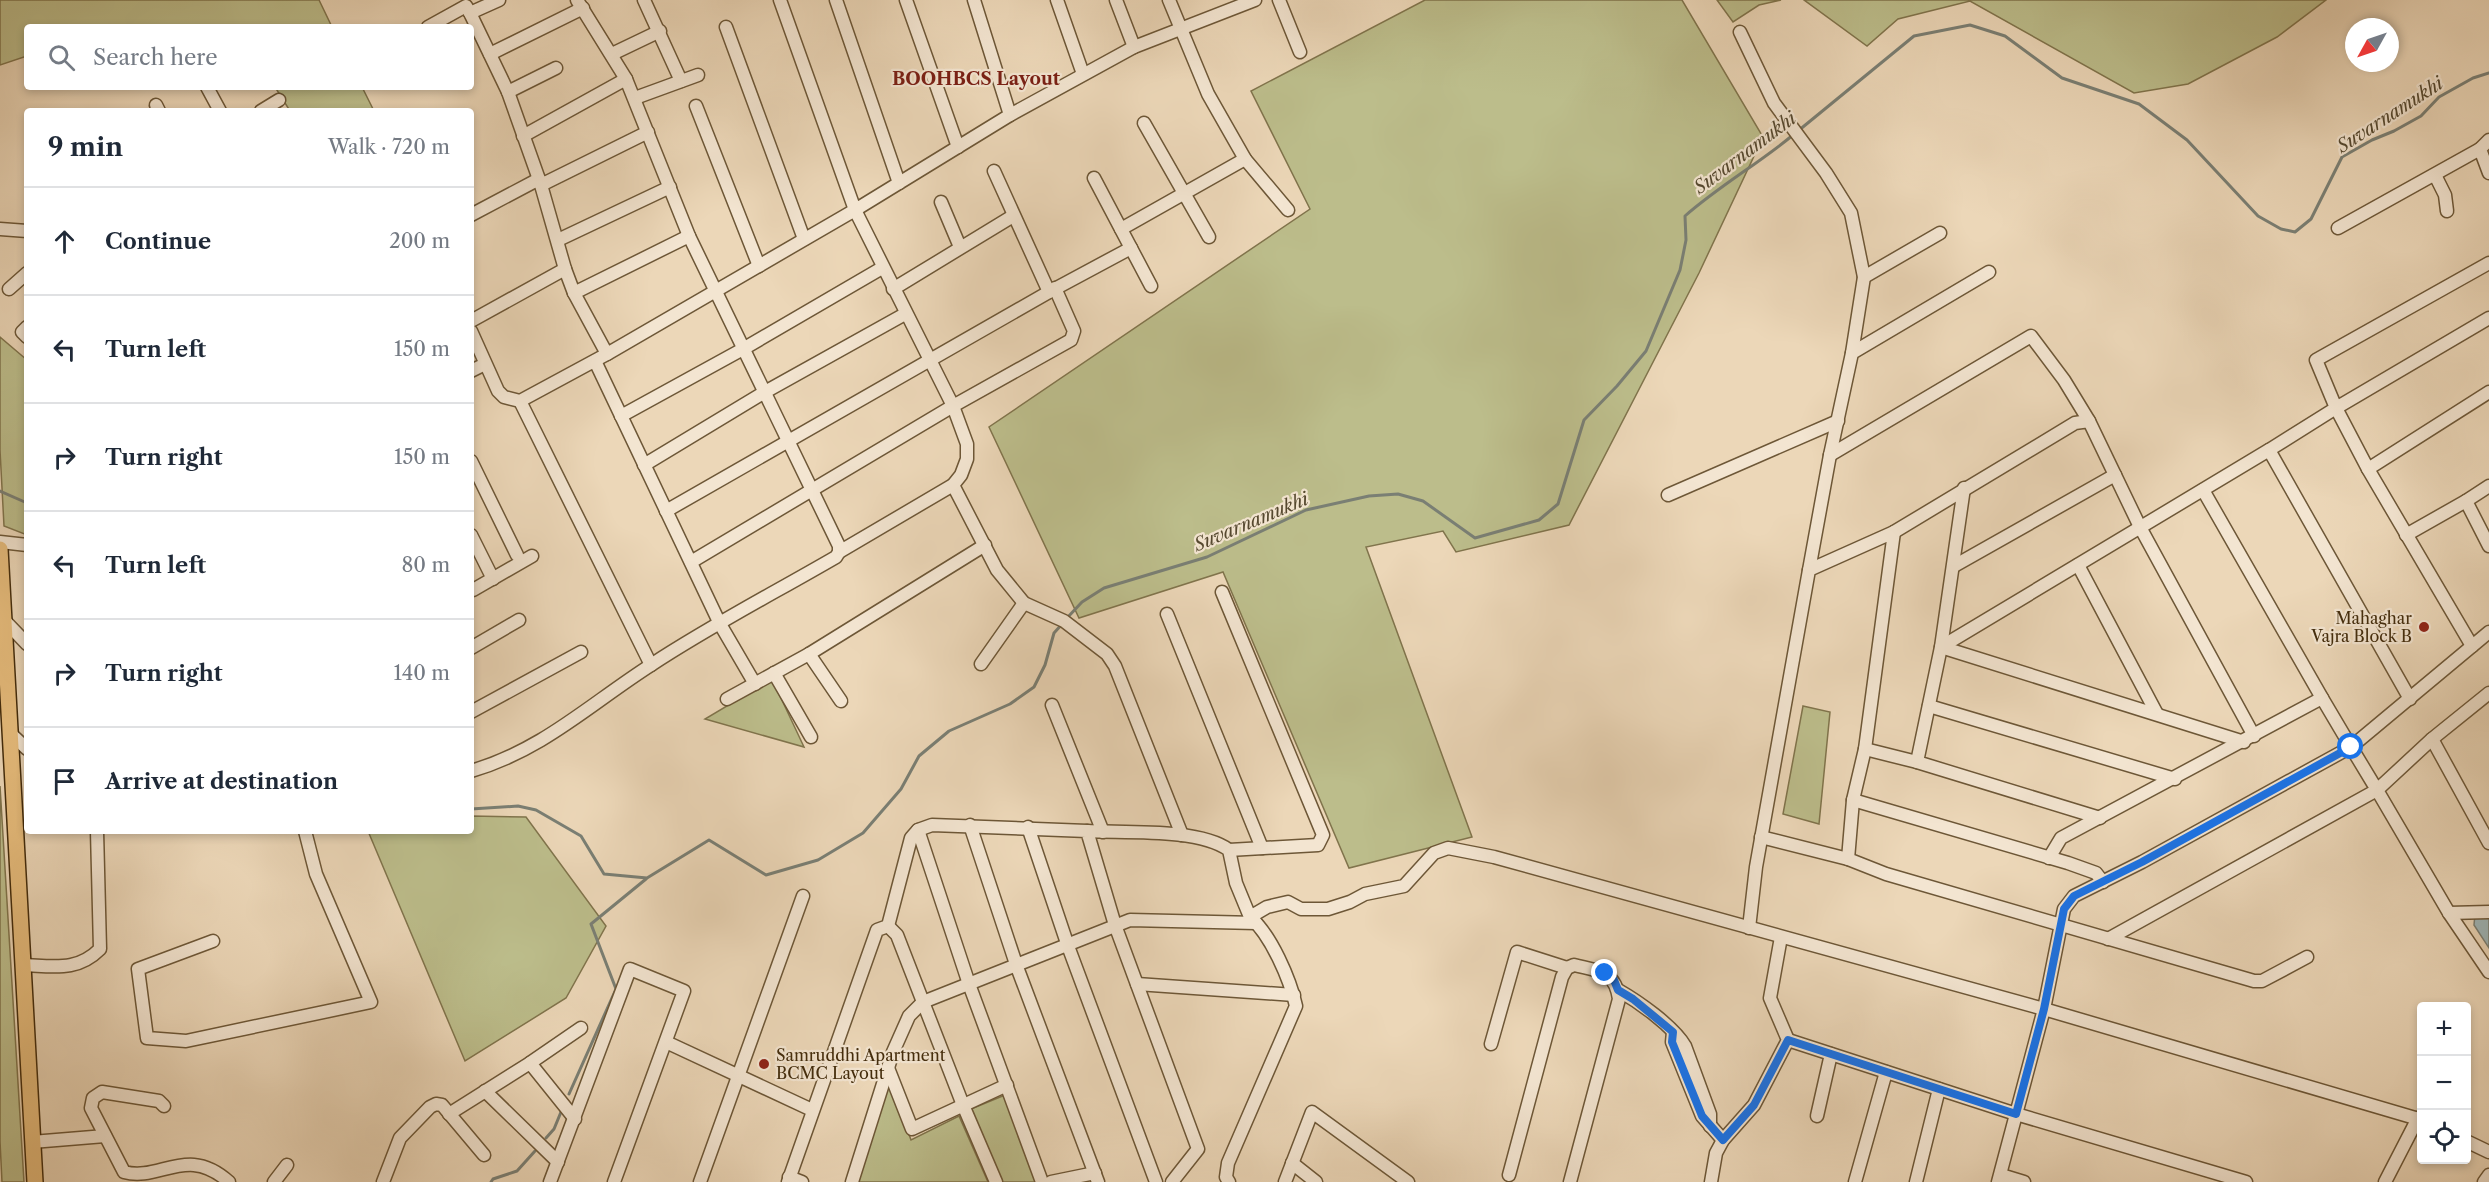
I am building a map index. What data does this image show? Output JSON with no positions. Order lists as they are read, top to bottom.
{
  "districts": ["BOOHBCS Layout"],
  "water": ["Suvarnamukhi"],
  "places": ["Mahaghar Vajra Block B", "Samruddhi Apartment BCMC Layout"],
  "north": "bottom left",
  "page": {
    "search": "Search here",
    "heading": ["9 min", "Walk · 720 m"],
    "list": [
      ["Continue", "200 m"],
      ["Turn left", "150 m"],
      ["Turn right", "150 m"],
      ["Turn left", "80 m"],
      ["Turn right", "140 m"],
      "Arrive at destination"
    ],
    "map_buttons": ["+", "−"]
  }
}
